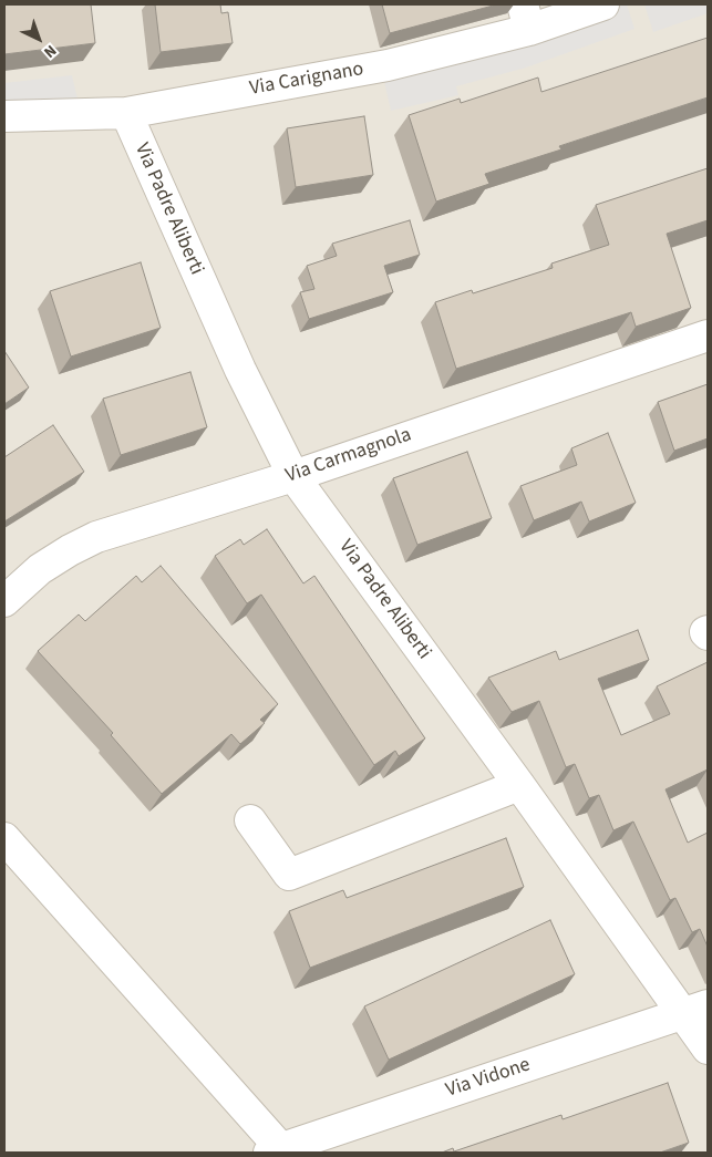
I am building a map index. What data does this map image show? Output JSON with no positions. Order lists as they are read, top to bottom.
{
  "streets": {
    "street": [
      "Via Carignano",
      "Via Padre Aliberti",
      "Via Carmagnola",
      "Via Vidone"
    ]
  },
  "crossings": [
    ["Via Carignano", "Via Padre Aliberti"],
    ["Via Padre Aliberti", "Via Carmagnola"],
    ["Via Padre Aliberti", "Via Vidone"]
  ],
  "north": "bottom right"
}
